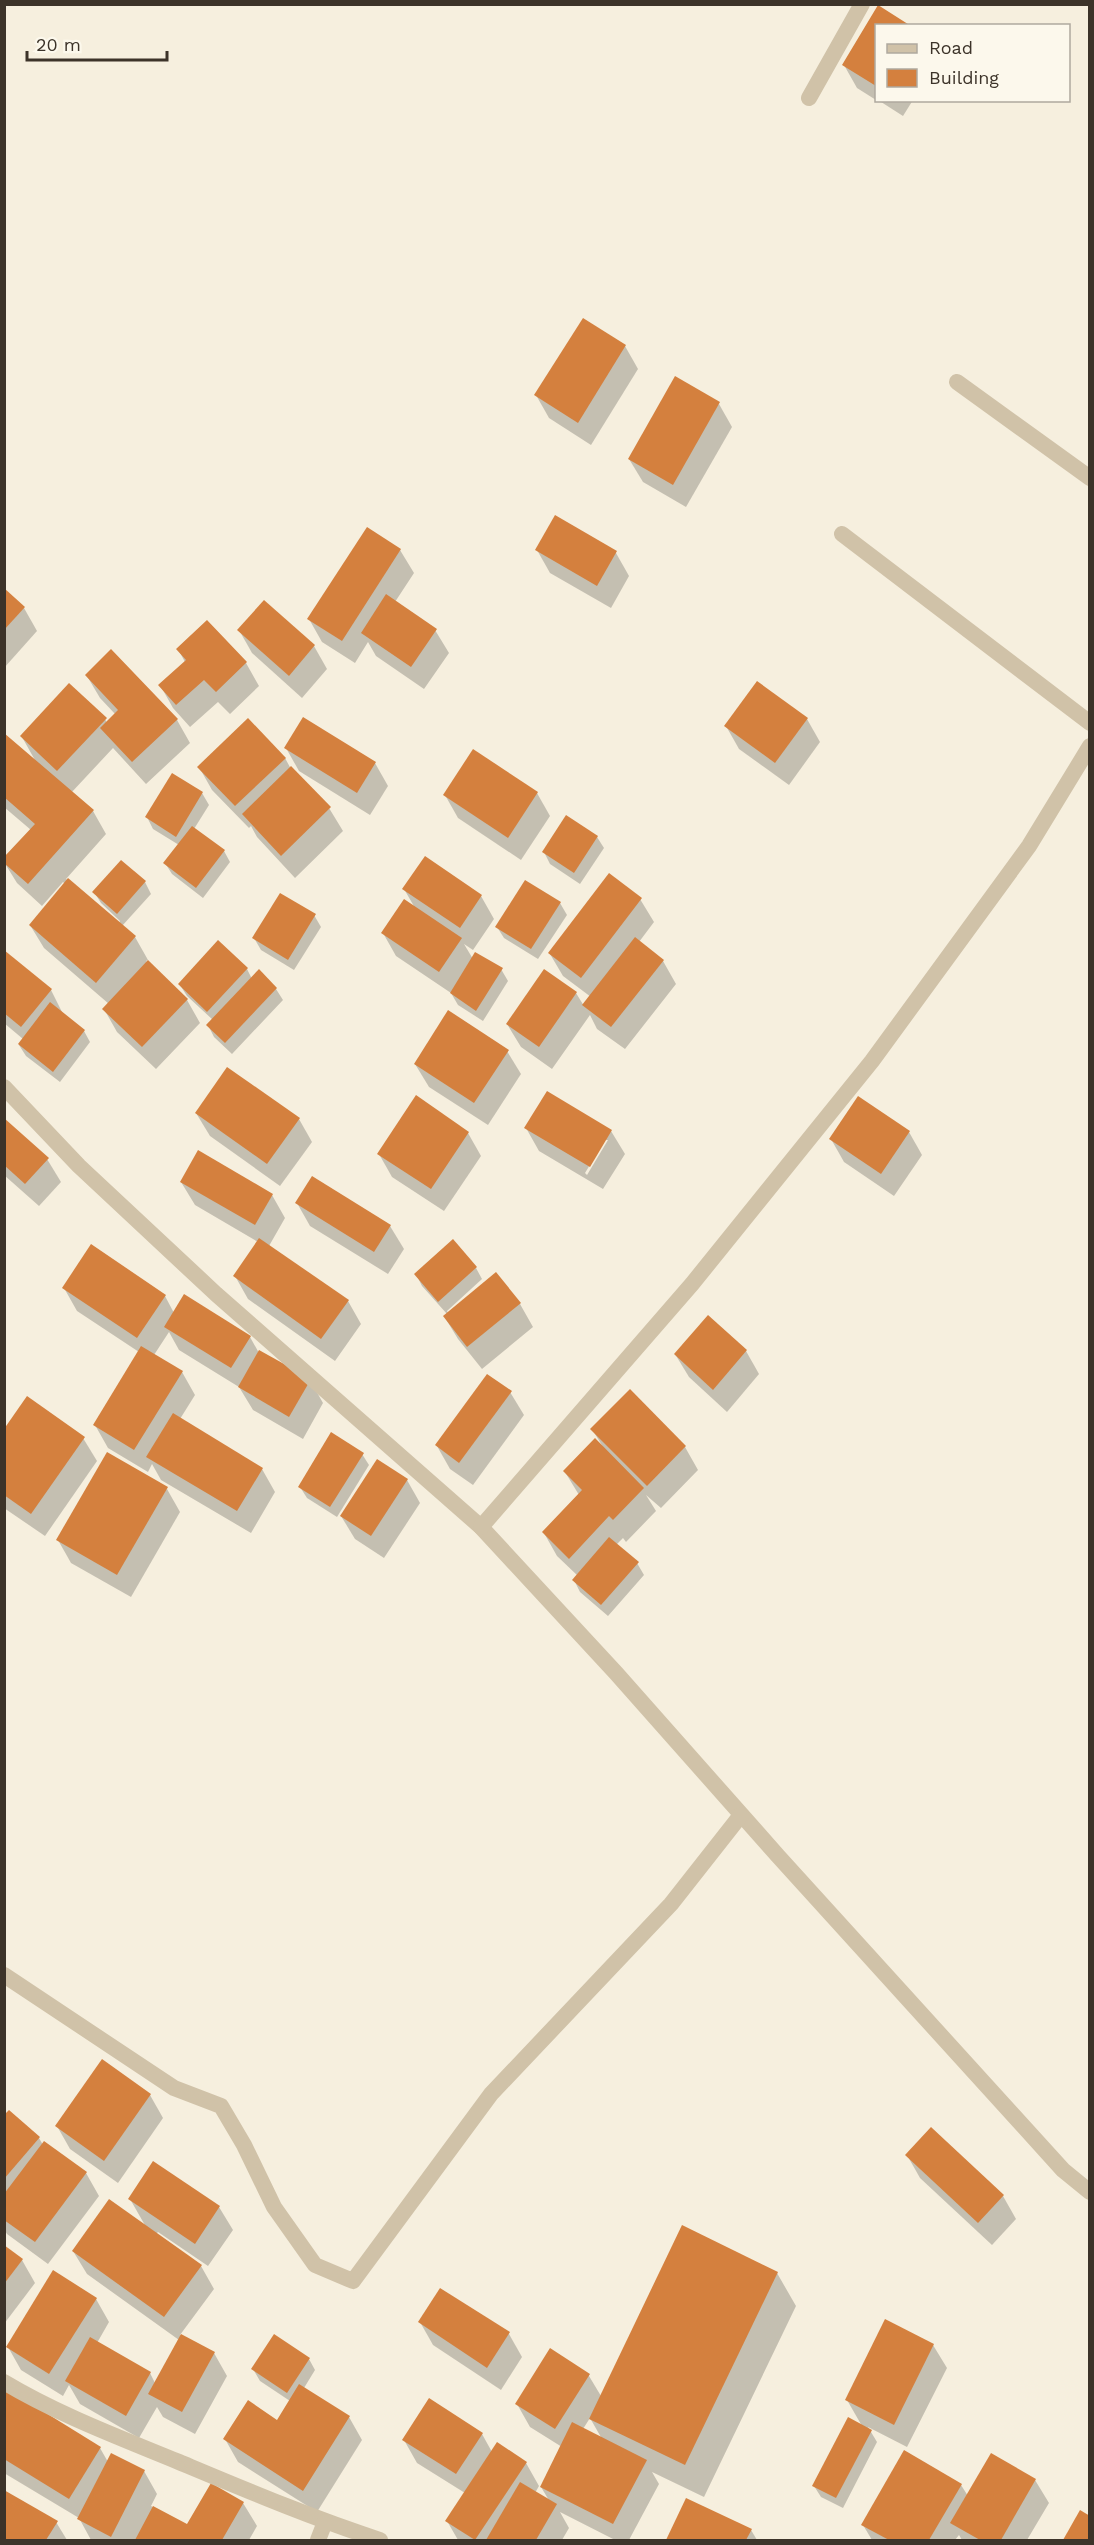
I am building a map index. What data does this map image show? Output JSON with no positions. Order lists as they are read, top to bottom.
{
  "legend": ["Road", "Building"],
  "scale_bar": "20 m"
}
